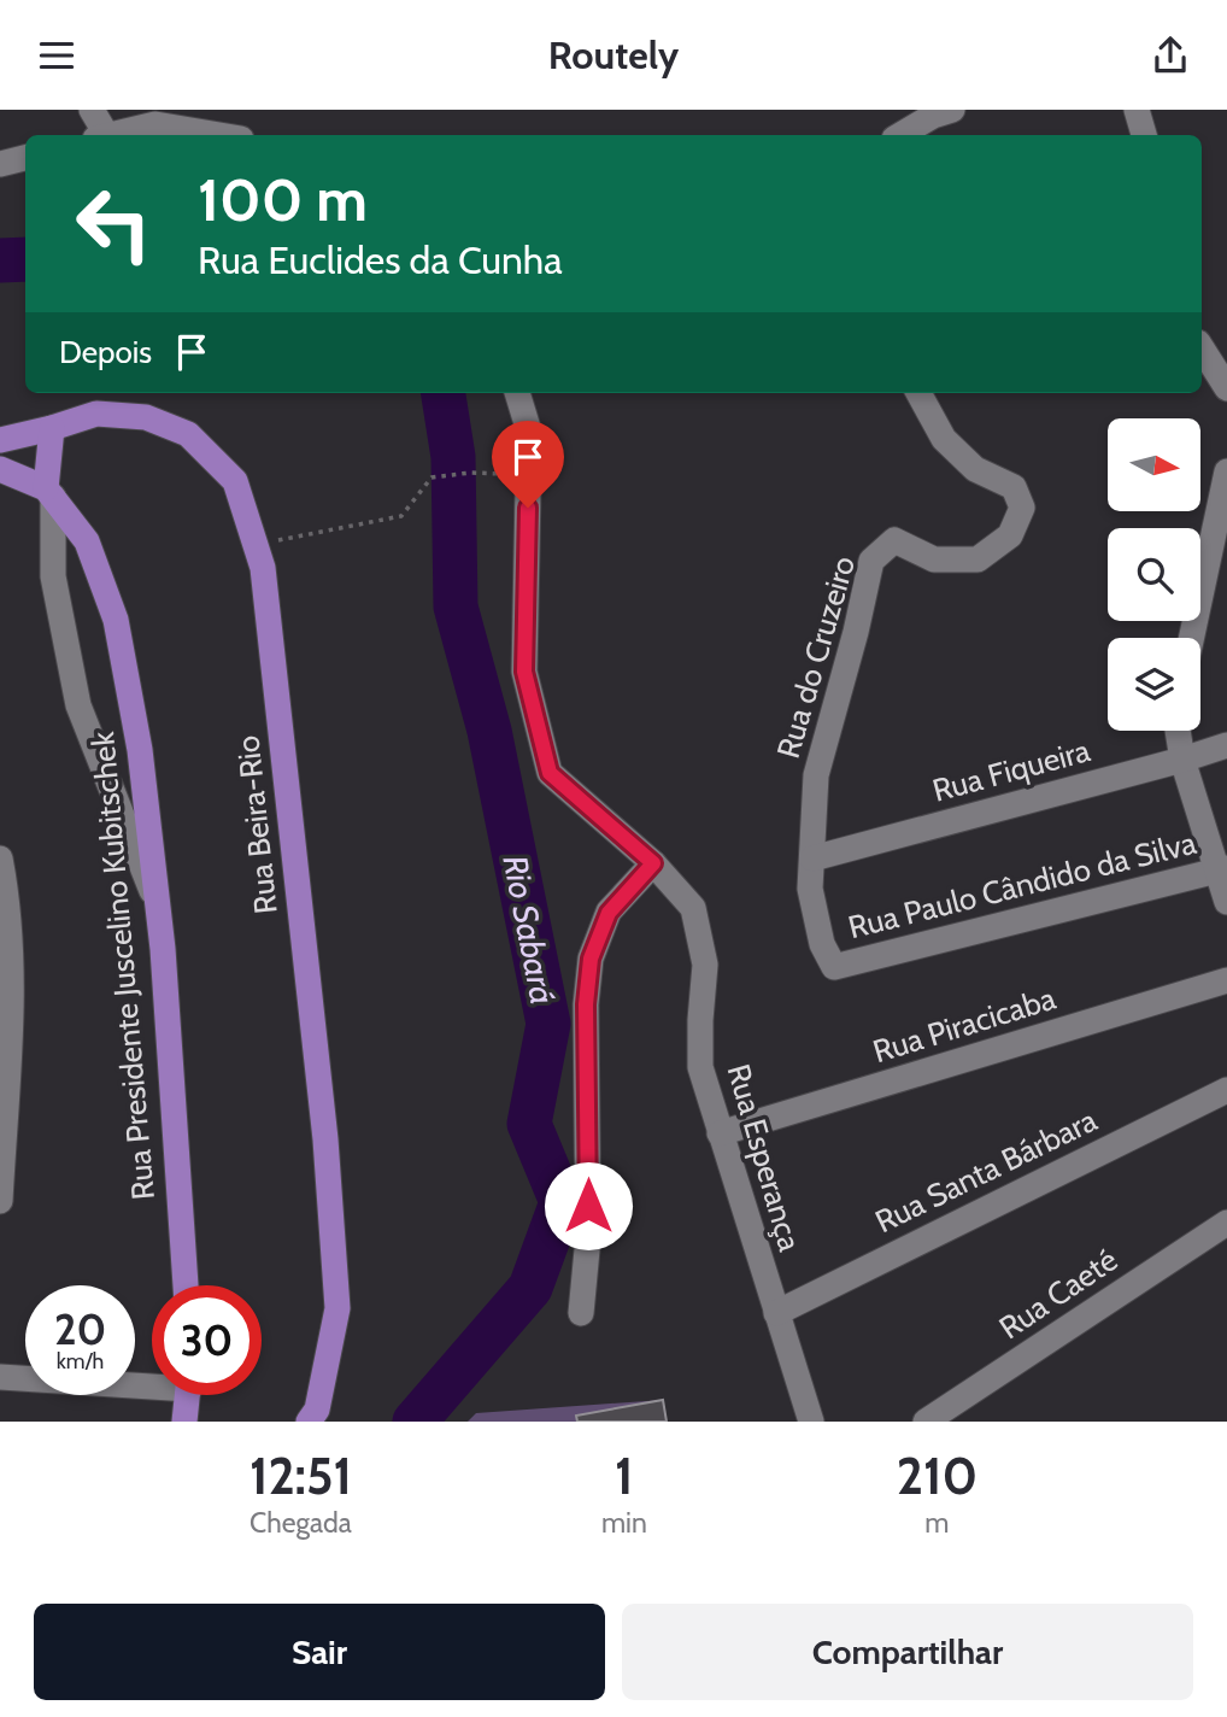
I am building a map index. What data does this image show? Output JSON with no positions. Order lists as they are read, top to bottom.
{
  "streets": {
    "main road": ["Rua Beira-Rio", "Rua Presidente Juscelino Kubitschek"],
    "street": [
      "Rua do Cruzeiro",
      "Rua Fiqueira",
      "Rua Paulo Cândido da Silva",
      "Rua Piracicaba",
      "Rua Esperança",
      "Rua Santa Bárbara",
      "Rua Caeté"
    ]
  },
  "crossings": [
    ["Rua do Cruzeiro", "Rua Fiqueira"],
    ["Rua do Cruzeiro", "Rua Paulo Cândido da Silva"],
    ["Rua Piracicaba", "Rua Esperança"],
    ["Rua Esperança", "Rua Santa Bárbara"]
  ],
  "water": ["Rio Sabará"],
  "north": "right",
  "page": {
    "header": "Routely",
    "turn": ["100 m", "Rua Euclides da Cunha"],
    "then": "Depois",
    "speed": "20 km/h",
    "limit": "30",
    "eta": [
      "12:51",
      "Chegada",
      "1",
      "min",
      "210",
      "m"
    ],
    "buttons": ["Sair", "Compartilhar"]
  }
}
